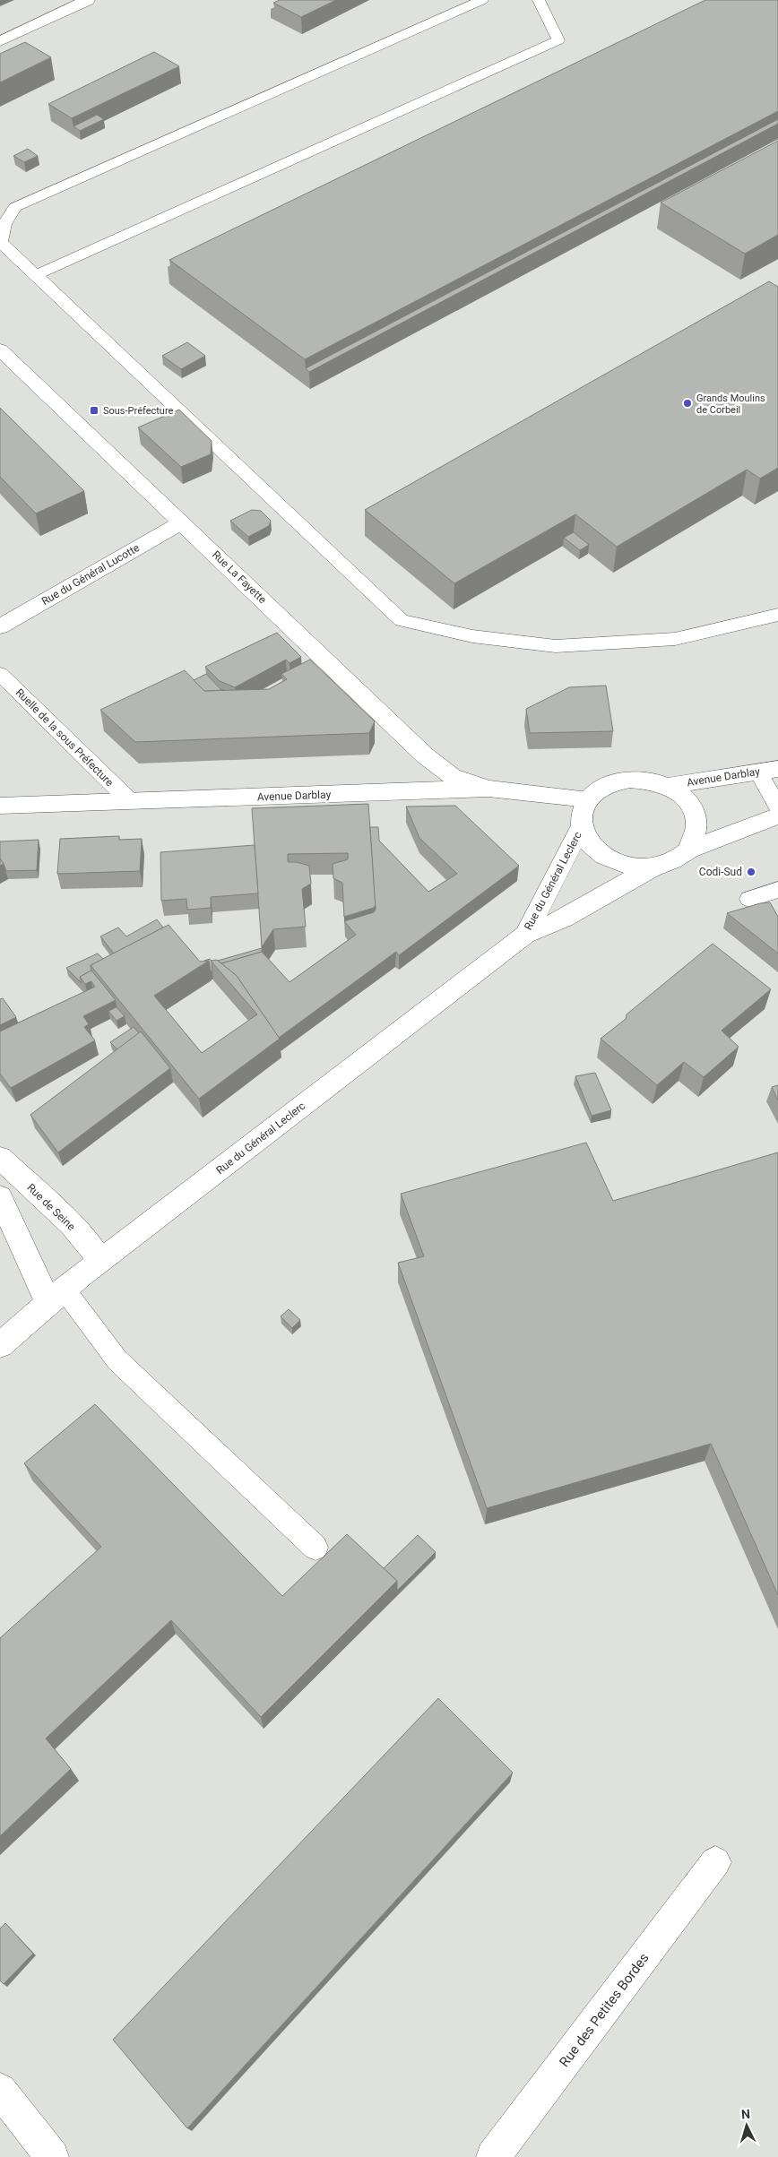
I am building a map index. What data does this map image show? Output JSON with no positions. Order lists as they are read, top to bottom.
{
  "streets": {
    "street": [
      "Rue du Général Lucotte",
      "Rue La Fayette",
      "Avenue Darblay",
      "Rue du Général Leclerc",
      "Rue de Seine",
      "Rue des Petites Bordes"
    ],
    "lane": ["Ruelle de la sous Préfecture"]
  },
  "crossings": [
    ["Rue du Général Lucotte", "Rue La Fayette"],
    ["Rue La Fayette", "Avenue Darblay"],
    ["Ruelle de la sous Préfecture", "Avenue Darblay"],
    ["Avenue Darblay", "Rue du Général Leclerc"],
    ["Rue du Général Leclerc", "Rue de Seine"]
  ],
  "places": {
    "other": ["Grands Moulins de Corbeil", "Codi-Sud"],
    "transit": ["Sous-Préfecture"]
  },
  "north": "top"
}
